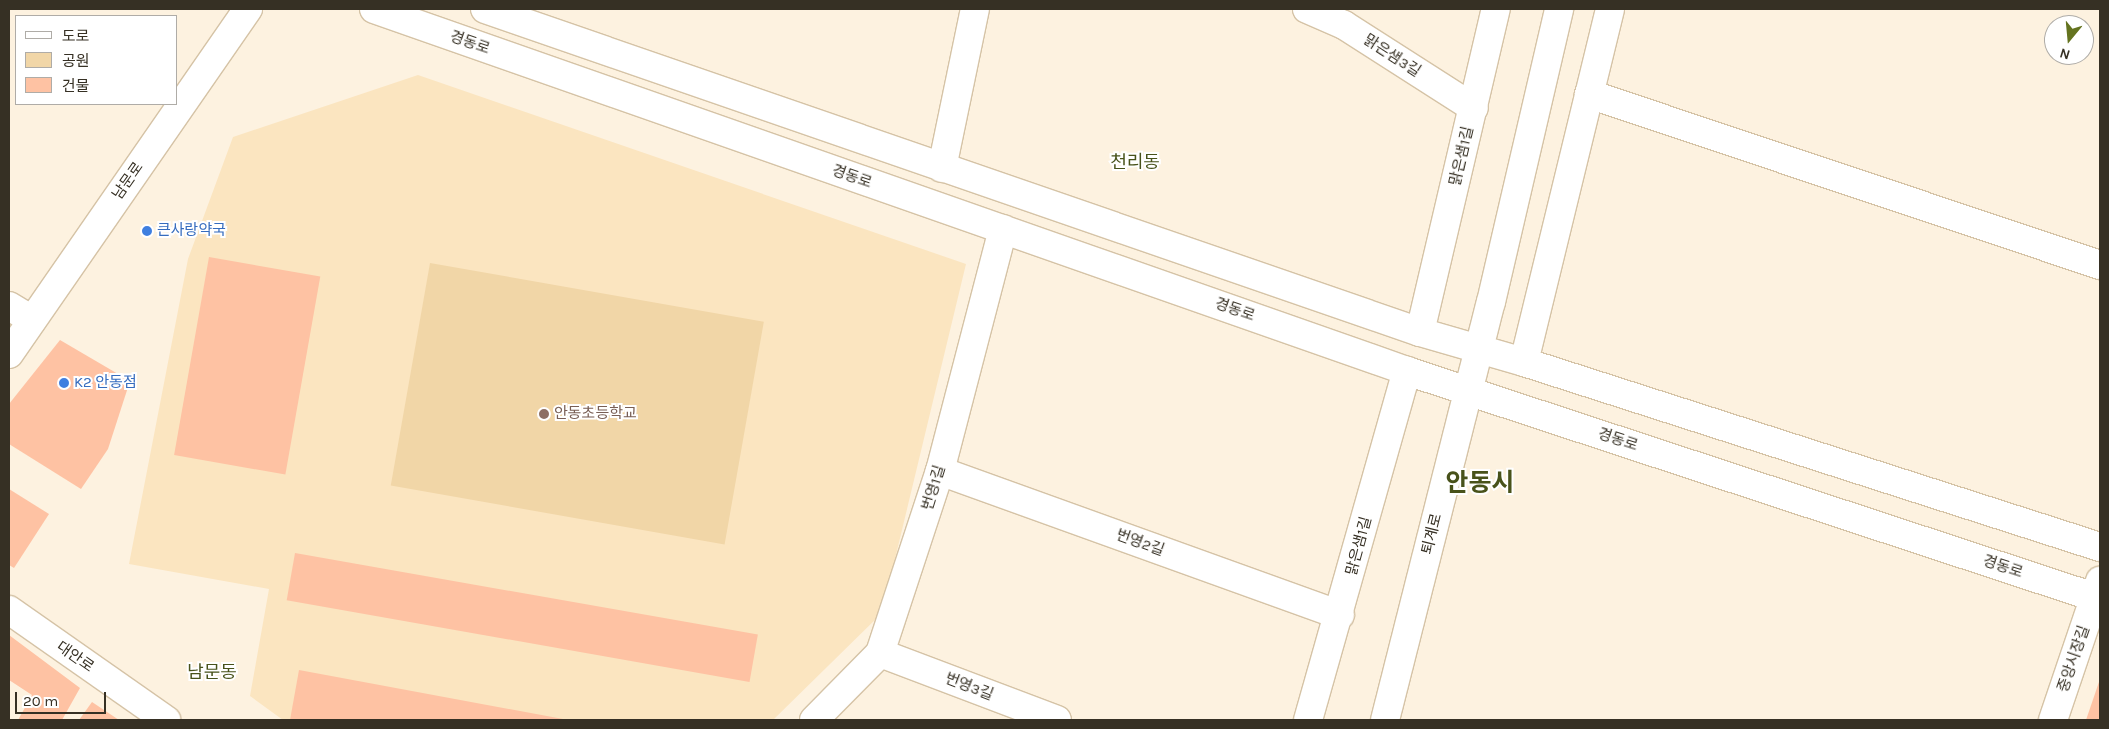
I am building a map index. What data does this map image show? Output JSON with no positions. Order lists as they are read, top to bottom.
{
  "streets": {
    "street": [
      "경동로",
      "맑은샘3길",
      "맑은샘1길",
      "남문로",
      "번영1길",
      "퇴계로",
      "번영2길",
      "대안로",
      "중앙시장길",
      "번영3길"
    ]
  },
  "crossings": [
    ["경동로", "맑은샘1길"],
    ["경동로", "번영1길"],
    ["경동로", "퇴계로"],
    ["경동로", "중앙시장길"],
    ["맑은샘3길", "맑은샘1길"],
    ["맑은샘1길", "번영2길"],
    ["번영1길", "번영2길"],
    ["번영1길", "번영3길"]
  ],
  "districts": ["천리동", "안동시", "남문동"],
  "places": ["큰사랑약국", "K2 안동점", "안동초등학교"],
  "legend": ["도로", "공원", "건물"],
  "scale_bar": "20 m",
  "north": "bottom"
}
